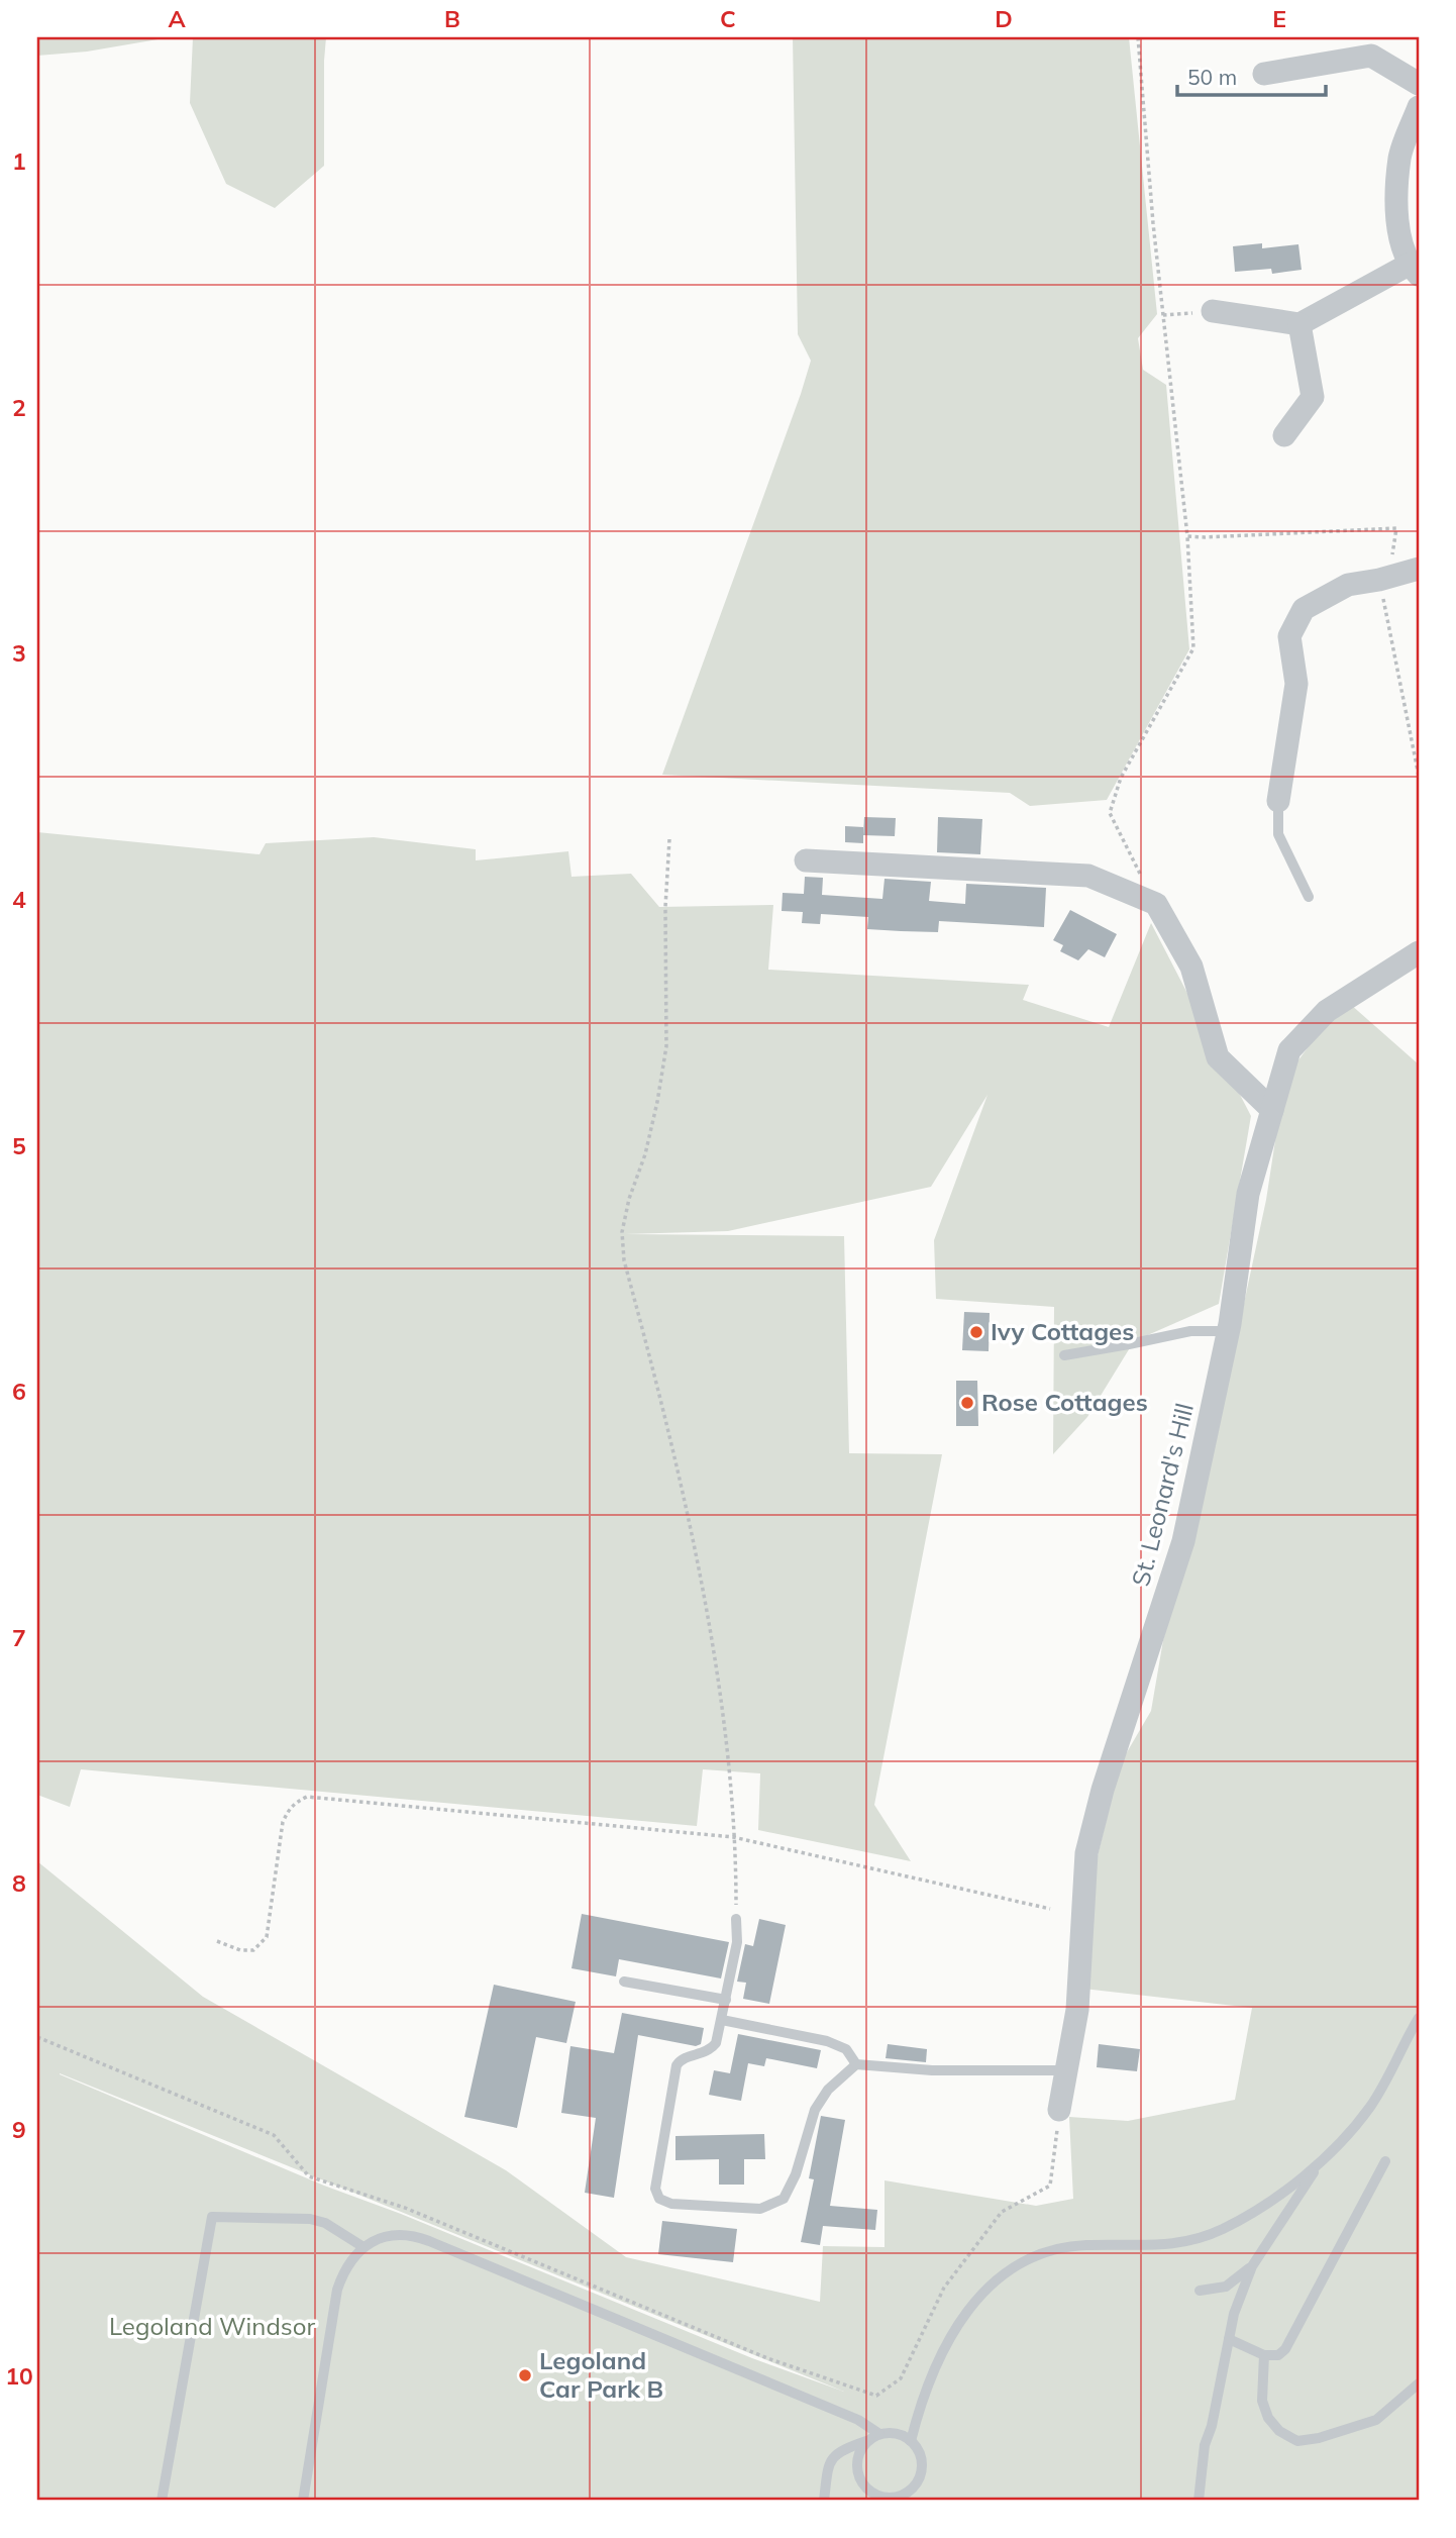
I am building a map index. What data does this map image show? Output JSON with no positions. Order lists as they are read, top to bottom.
{
  "streets": {
    "street": ["St. Leonard's Hill"]
  },
  "parks": ["Legoland Windsor"],
  "places": ["Ivy Cottages", "Rose Cottages", "Legoland Car Park B"],
  "scale_bar": "50 m",
  "grid": {
    "columns": [
      "A",
      "B",
      "C",
      "D",
      "E"
    ],
    "rows": [
      "1",
      "2",
      "3",
      "4",
      "5",
      "6",
      "7",
      "8",
      "9",
      "10"
    ]
  }
}
